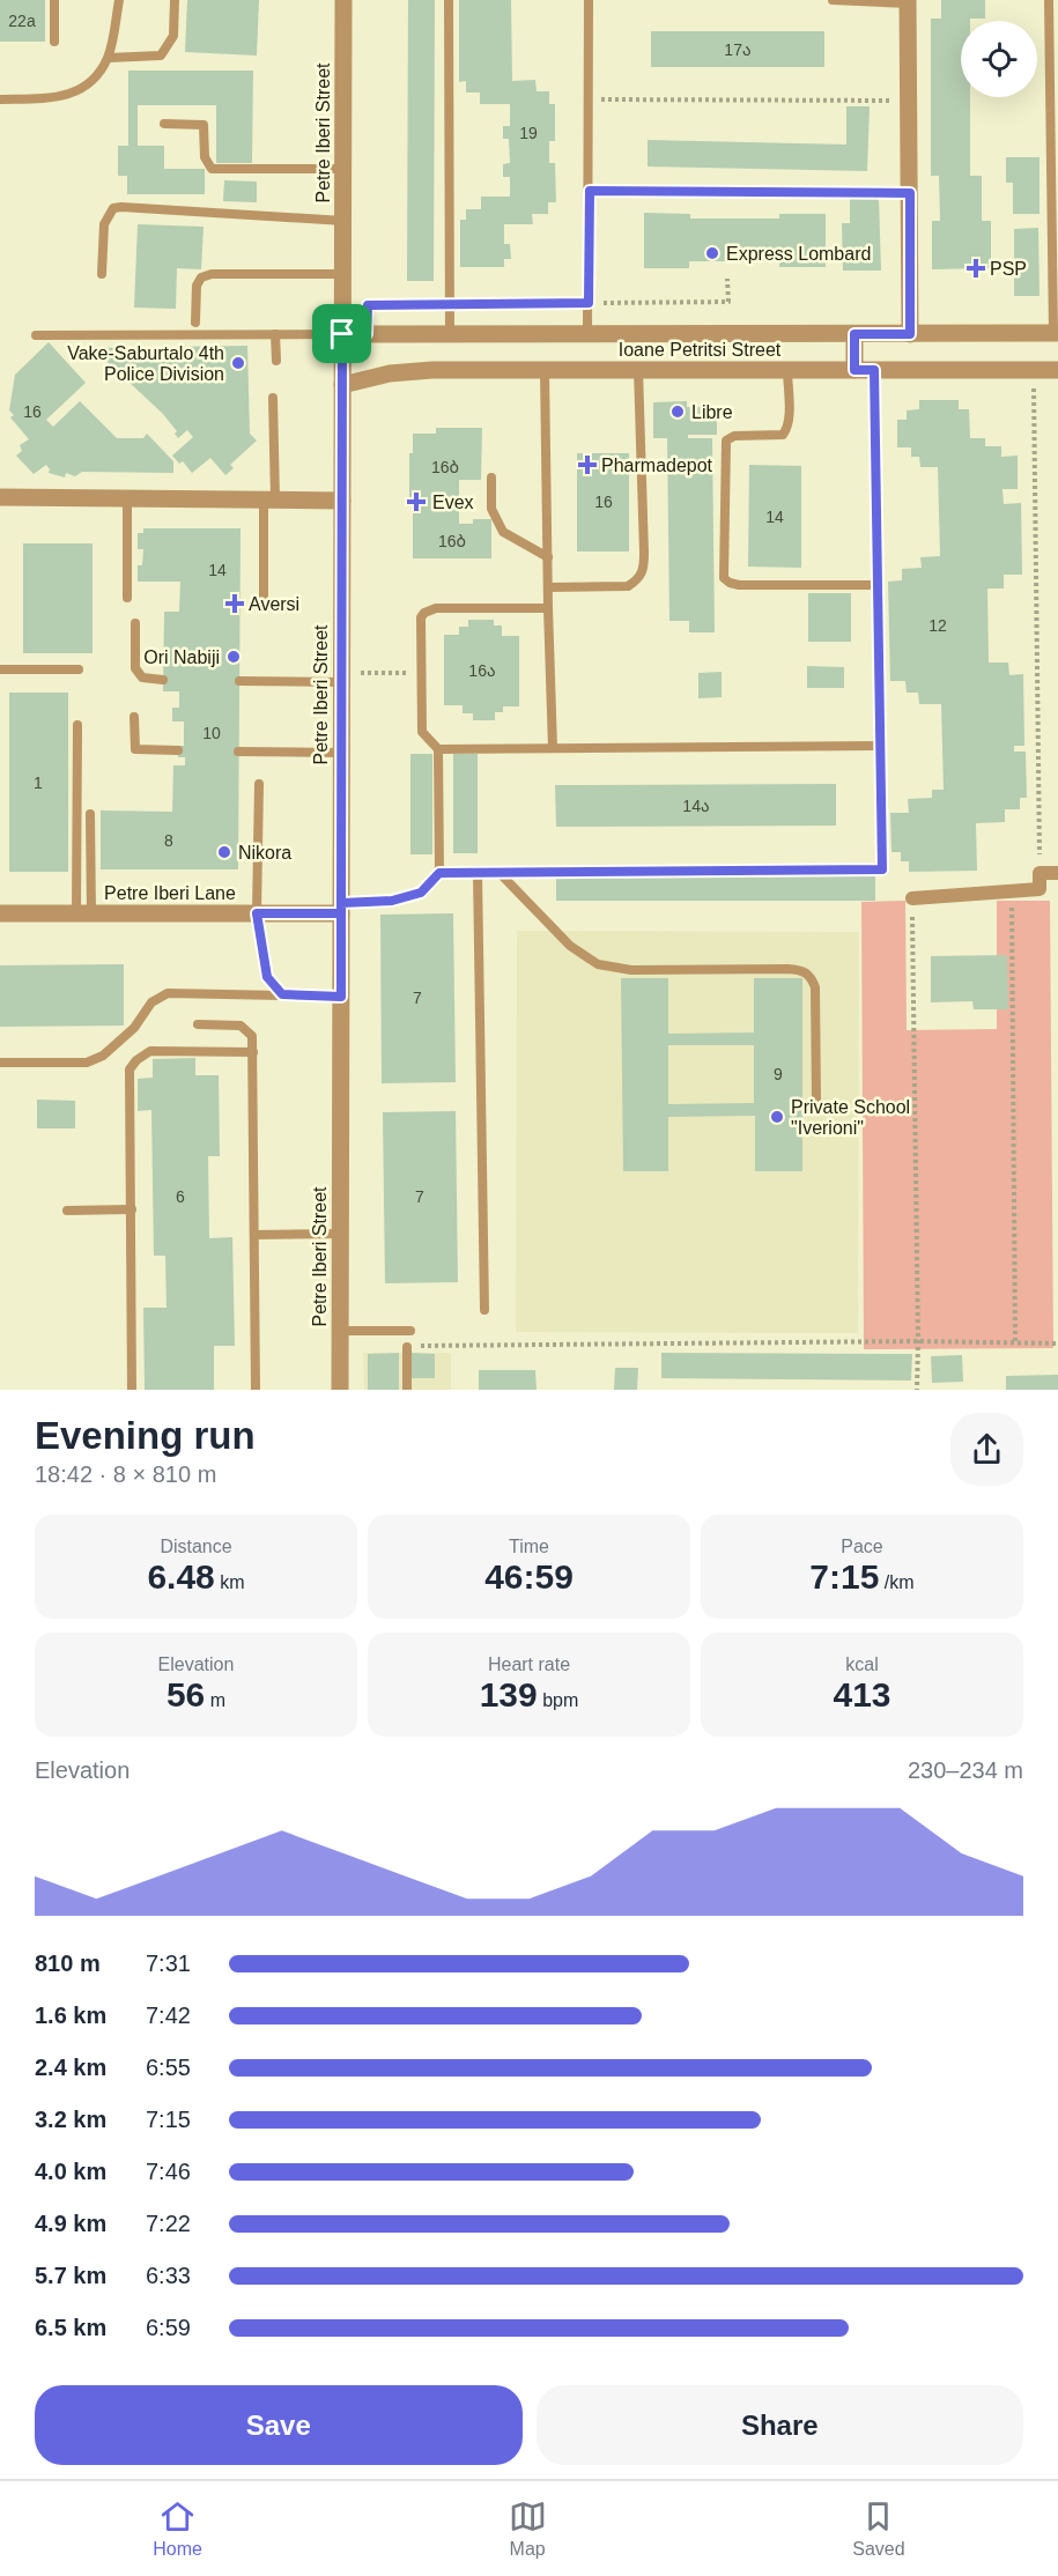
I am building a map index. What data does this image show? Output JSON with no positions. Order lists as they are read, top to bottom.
{
  "streets": {
    "street": ["Petre Iberi Street", "Ioane Petritsi Street", "Petre Iberi Lane"]
  },
  "crossings": [
    ["Petre Iberi Street", "Ioane Petritsi Street"],
    ["Petre Iberi Street", "Petre Iberi Lane"]
  ],
  "places": {
    "other": [
      "Express Lombard",
      "Vake-Saburtalo 4th Police Division",
      "Libre",
      "Ori Nabiji",
      "Nikora",
      "Private School \"Iverioni\""
    ],
    "health": [
      "PSP",
      "Pharmadepot",
      "Evex",
      "Aversi"
    ]
  },
  "house_numbers": [
    "22a",
    "17ა",
    "19",
    "16",
    "16ბ",
    "16",
    "14",
    "16ბ",
    "14",
    "12",
    "16ა",
    "10",
    "1",
    "14ა",
    "8",
    "7",
    "9",
    "6",
    "7"
  ],
  "page": {
    "heading": ["Evening run", "18:42 · 8 × 810 m"],
    "stats": [
      ["Distance", "6.48 km"],
      ["Time", "46:59"],
      ["Pace", "7:15 /km"],
      ["Elevation", "56 m"],
      ["Heart rate", "139 bpm"],
      ["kcal", "413"]
    ],
    "chart": ["Elevation", "230–234 m"],
    "list": [
      {
        "name": "810 m",
        "note": "7:31"
      },
      {
        "name": "1.6 km",
        "note": "7:42"
      },
      {
        "name": "2.4 km",
        "note": "6:55"
      },
      {
        "name": "3.2 km",
        "note": "7:15"
      },
      {
        "name": "4.0 km",
        "note": "7:46"
      },
      {
        "name": "4.9 km",
        "note": "7:22"
      },
      {
        "name": "5.7 km",
        "note": "6:33"
      },
      {
        "name": "6.5 km",
        "note": "6:59"
      }
    ],
    "buttons": ["Save", "Share"],
    "tabs": ["Home", "Map", "Saved"]
  }
}
